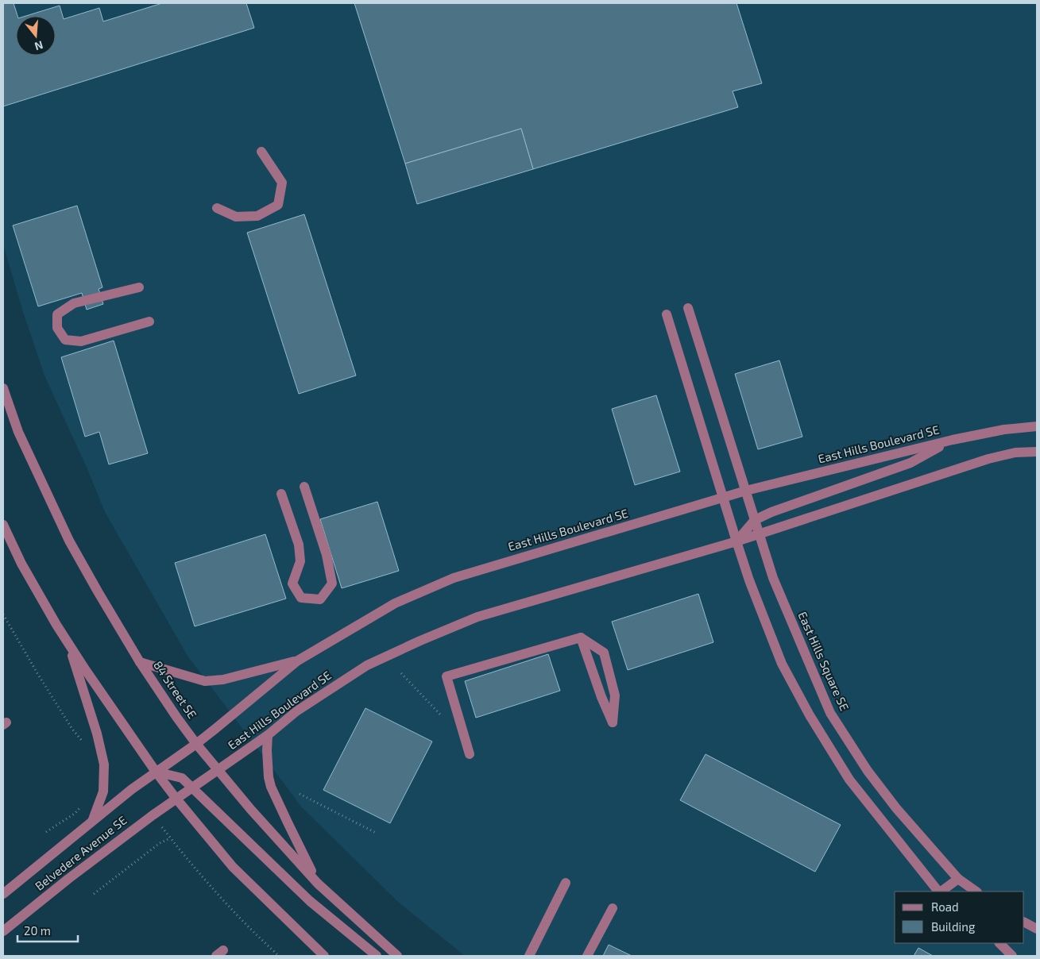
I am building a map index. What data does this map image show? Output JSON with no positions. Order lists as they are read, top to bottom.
{
  "streets": {
    "street": [
      "East Hills Boulevard SE",
      "East Hills Square SE",
      "84 Street SE",
      "Belvedere Avenue SE"
    ]
  },
  "crossings": [
    ["East Hills Boulevard SE", "East Hills Square SE"],
    ["East Hills Boulevard SE", "84 Street SE"],
    ["East Hills Boulevard SE", "Belvedere Avenue SE"]
  ],
  "legend": ["Road", "Building"],
  "scale_bar": "20 m",
  "north": "bottom"
}
